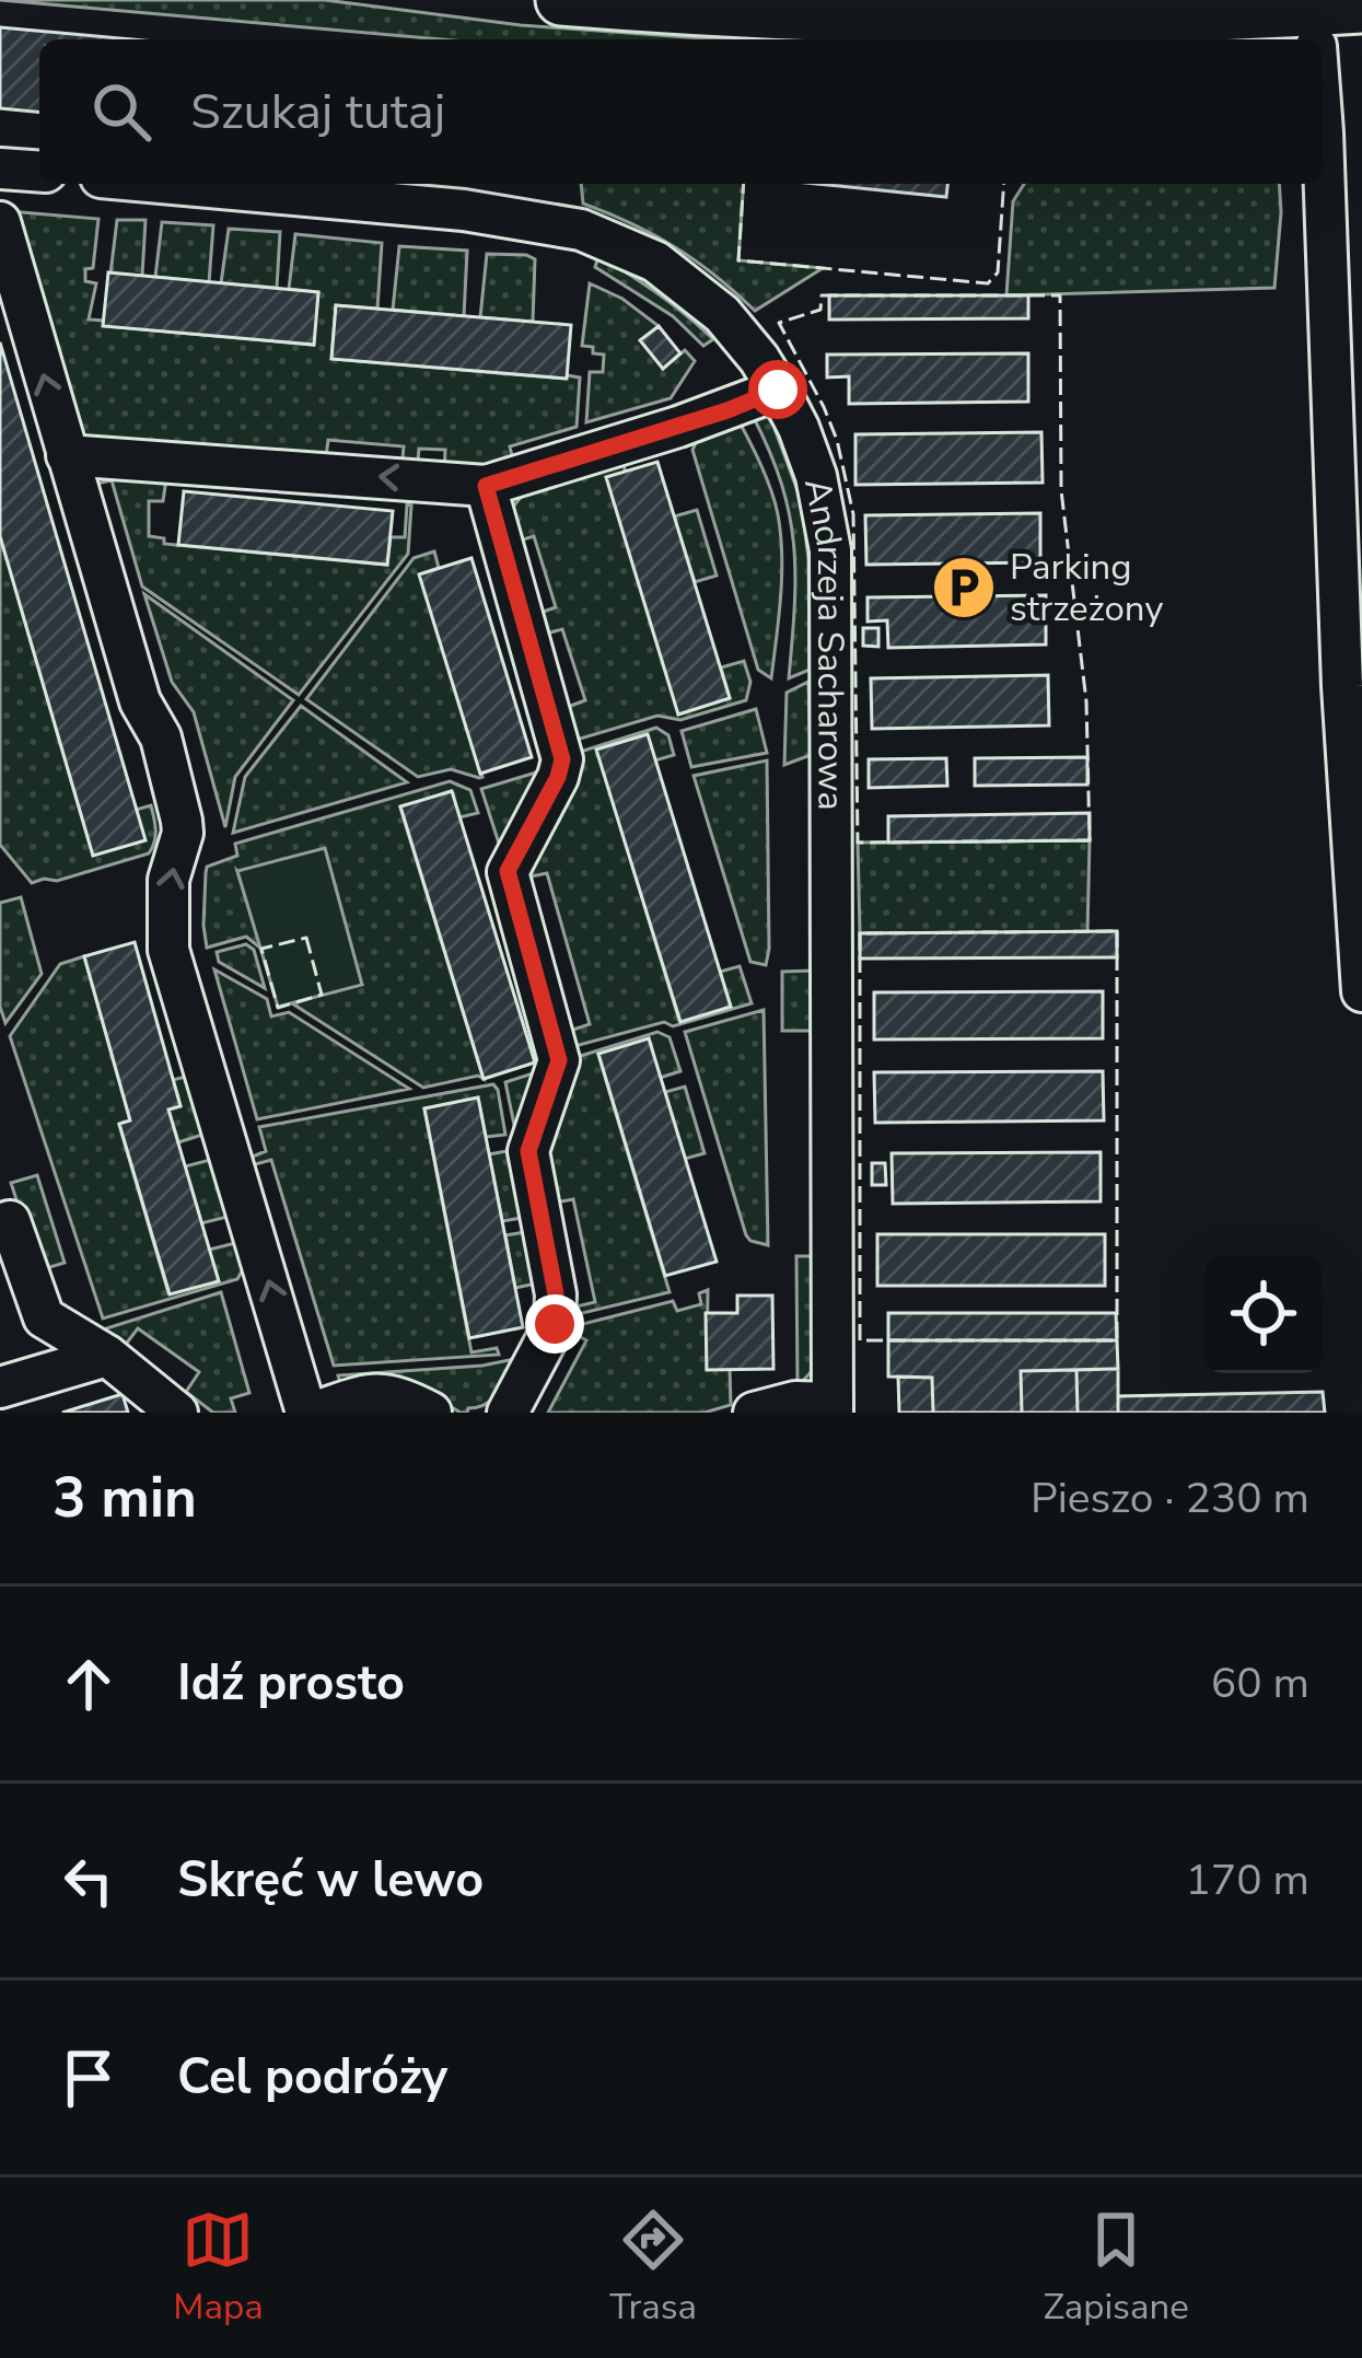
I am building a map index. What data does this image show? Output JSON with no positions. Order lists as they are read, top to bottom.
{
  "streets": {
    "street": ["Andrzeja Sacharowa"]
  },
  "places": {
    "parking": ["Parking strzeżony"]
  },
  "page": {
    "search": "Szukaj tutaj",
    "heading": ["3 min", "Pieszo · 230 m"],
    "list": [
      ["Idź prosto", "60 m"],
      ["Skręć w lewo", "170 m"],
      "Cel podróży"
    ],
    "nav": ["Mapa", "Trasa", "Zapisane"]
  }
}
